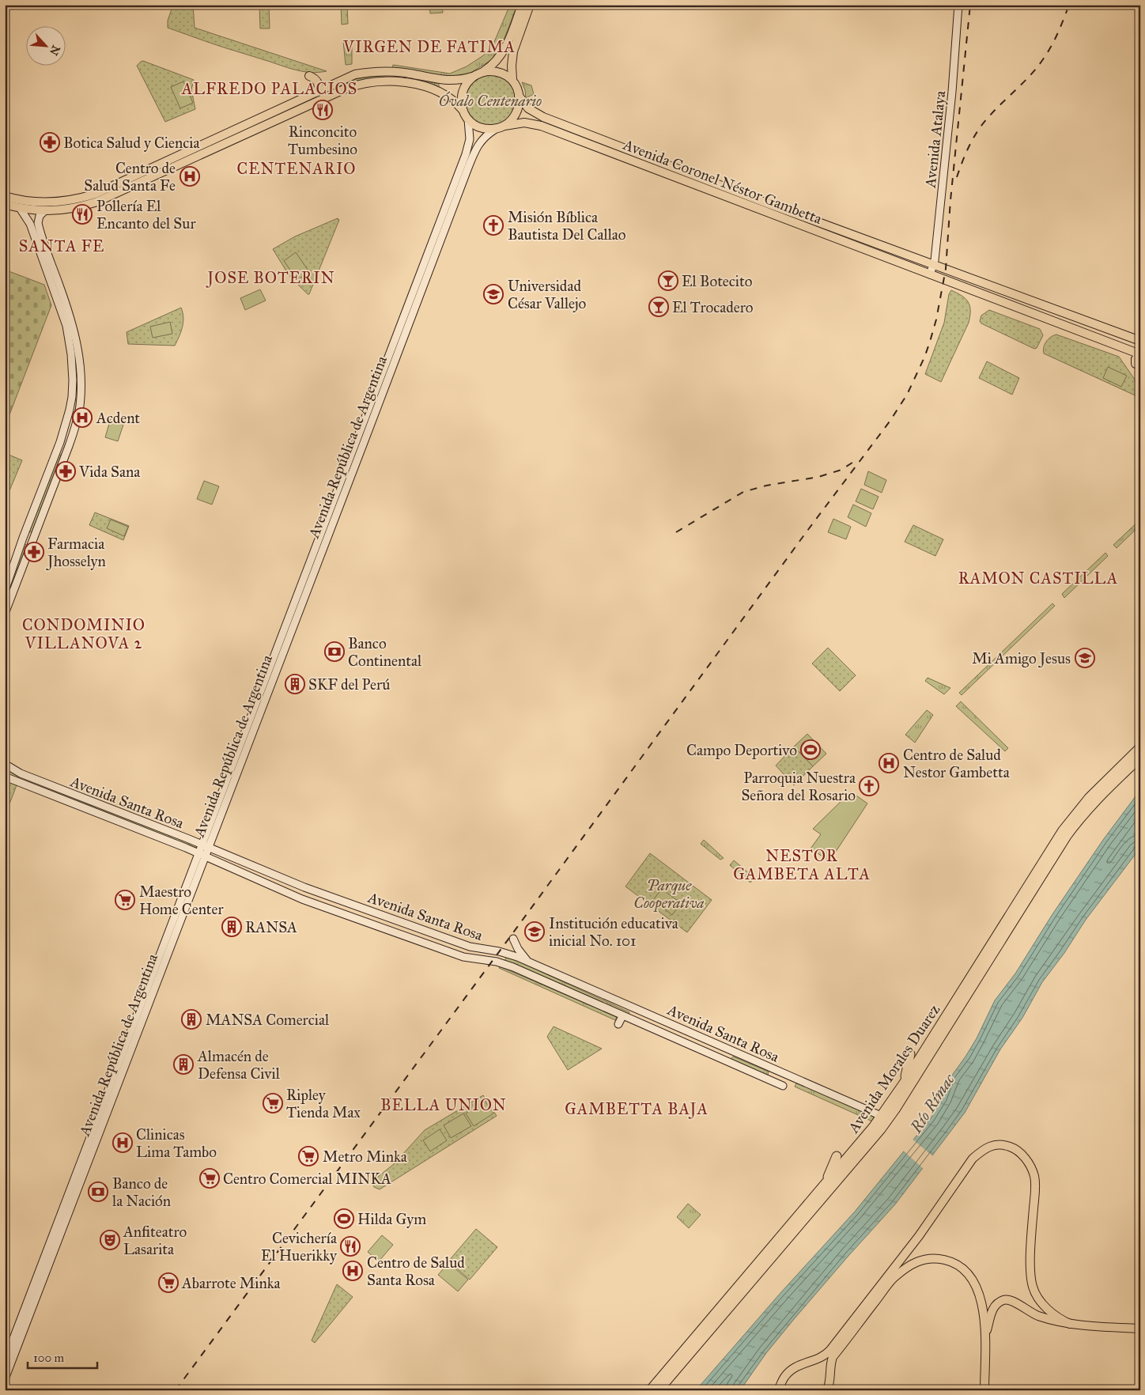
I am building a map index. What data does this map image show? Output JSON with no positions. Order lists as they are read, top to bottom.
{
  "streets": {
    "highway": ["Avenida Morales Duarez"],
    "main road": [
      "Avenida Atalaya",
      "Avenida Coronel Néstor Gambetta",
      "Avenida República de Argentina",
      "Avenida Santa Rosa"
    ]
  },
  "crossings": [
    ["Avenida Atalaya", "Avenida Coronel Néstor Gambetta"],
    ["Avenida Coronel Néstor Gambetta", "Avenida República de Argentina"],
    ["Avenida República de Argentina", "Avenida Santa Rosa"]
  ],
  "districts": [
    "VIRGEN DE FATIMA",
    "ALFREDO PALACIOS",
    "CENTENARIO",
    "SANTA FE",
    "JOSE BOTERIN",
    "RAMON CASTILLA",
    "CONDOMINIO VILLANOVA 2",
    "NESTOR GAMBETA ALTA",
    "BELLA UNION",
    "GAMBETTA BAJA"
  ],
  "water": ["Río Rímac"],
  "parks": ["Óvalo Centenario", "Parque Cooperativa"],
  "places": {
    "restaurant": ["Rinconcito Tumbesino", "Pollería El Encanto del Sur", "Cevichería El Huerikky"],
    "pharmacy": ["Botica Salud y Ciencia", "Vida Sana", "Farmacia Jhosselyn"],
    "hospital": [
      "Centro de Salud Santa Fe",
      "Acdent",
      "Centro de Salud Nestor Gambetta",
      "Clinicas Lima Tambo",
      "Centro de Salud Santa Rosa"
    ],
    "church": ["Misión Bíblica Bautista Del Callao", "Parroquia Nuestra Señora del Rosario"],
    "bar": ["El Botecito", "El Trocadero"],
    "school or university": ["Universidad César Vallejo", "Mi Amigo Jesus", "Institución educativa inicial No. 101"],
    "bank": ["Banco Continental", "Banco de la Nación"],
    "building": [
      "SKF del Perú",
      "RANSA",
      "MANSA Comercial",
      "Almacén de Defensa Civil"
    ],
    "sports": ["Campo Deportivo", "Hilda Gym"],
    "supermarket": [
      "Maestro Home Center",
      "Ripley Tienda Max",
      "Metro Minka",
      "Centro Comercial MINKA",
      "Abarrote Minka"
    ],
    "theatre": ["Anfiteatro Lasarita"]
  },
  "scale_bar": "100 m",
  "north": "bottom right"
}
